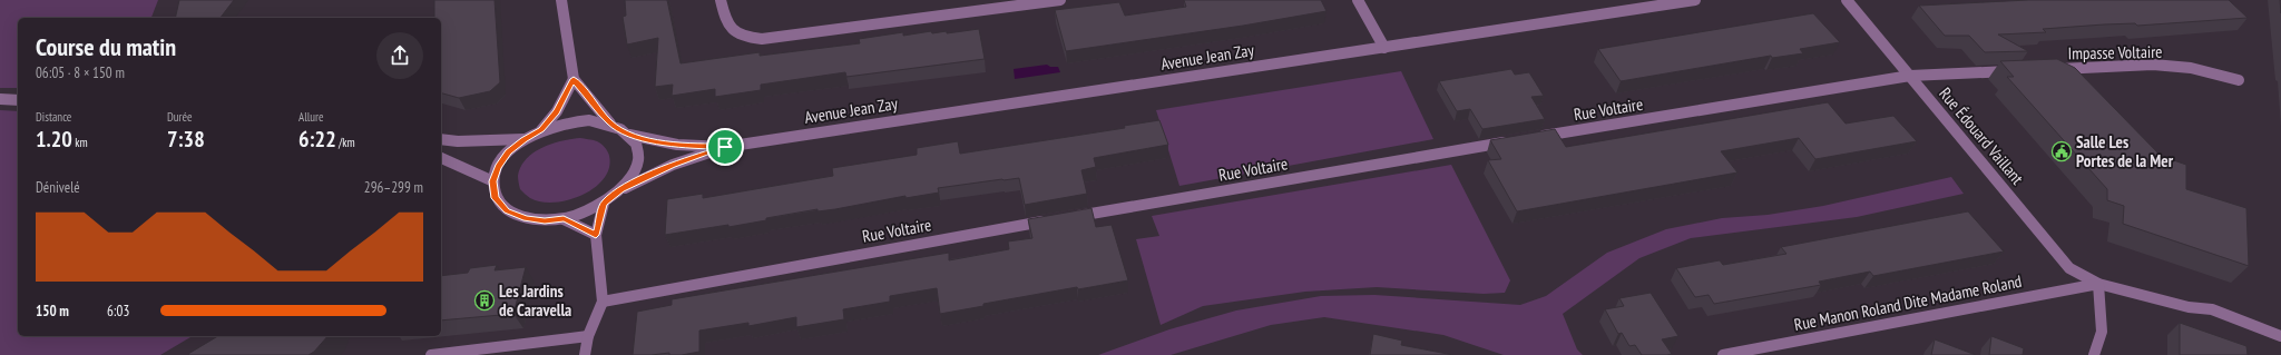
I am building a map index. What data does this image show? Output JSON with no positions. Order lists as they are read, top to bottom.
{
  "streets": {
    "street": [
      "Impasse Voltaire",
      "Avenue Jean Zay",
      "Rue Voltaire",
      "Rue Édouard Vaillant",
      "Rue Manon Roland Dite Madame Roland"
    ]
  },
  "crossings": [
    ["Rue Voltaire", "Rue Édouard Vaillant"],
    ["Rue Édouard Vaillant", "Rue Manon Roland Dite Madame Roland"]
  ],
  "places": {
    "public building": ["Salle Les Portes de la Mer"],
    "building": ["Les Jardins de Caravella"]
  },
  "page": {
    "heading": ["Course du matin", "06:05 · 8 × 150 m"],
    "stats": [
      ["Distance", "1.20 km"],
      ["Durée", "7:38"],
      ["Allure", "6:22 /km"]
    ],
    "chart": ["Dénivelé", "296–299 m"],
    "list": [
      {
        "name": "150 m",
        "note": "6:03"
      }
    ]
  }
}
